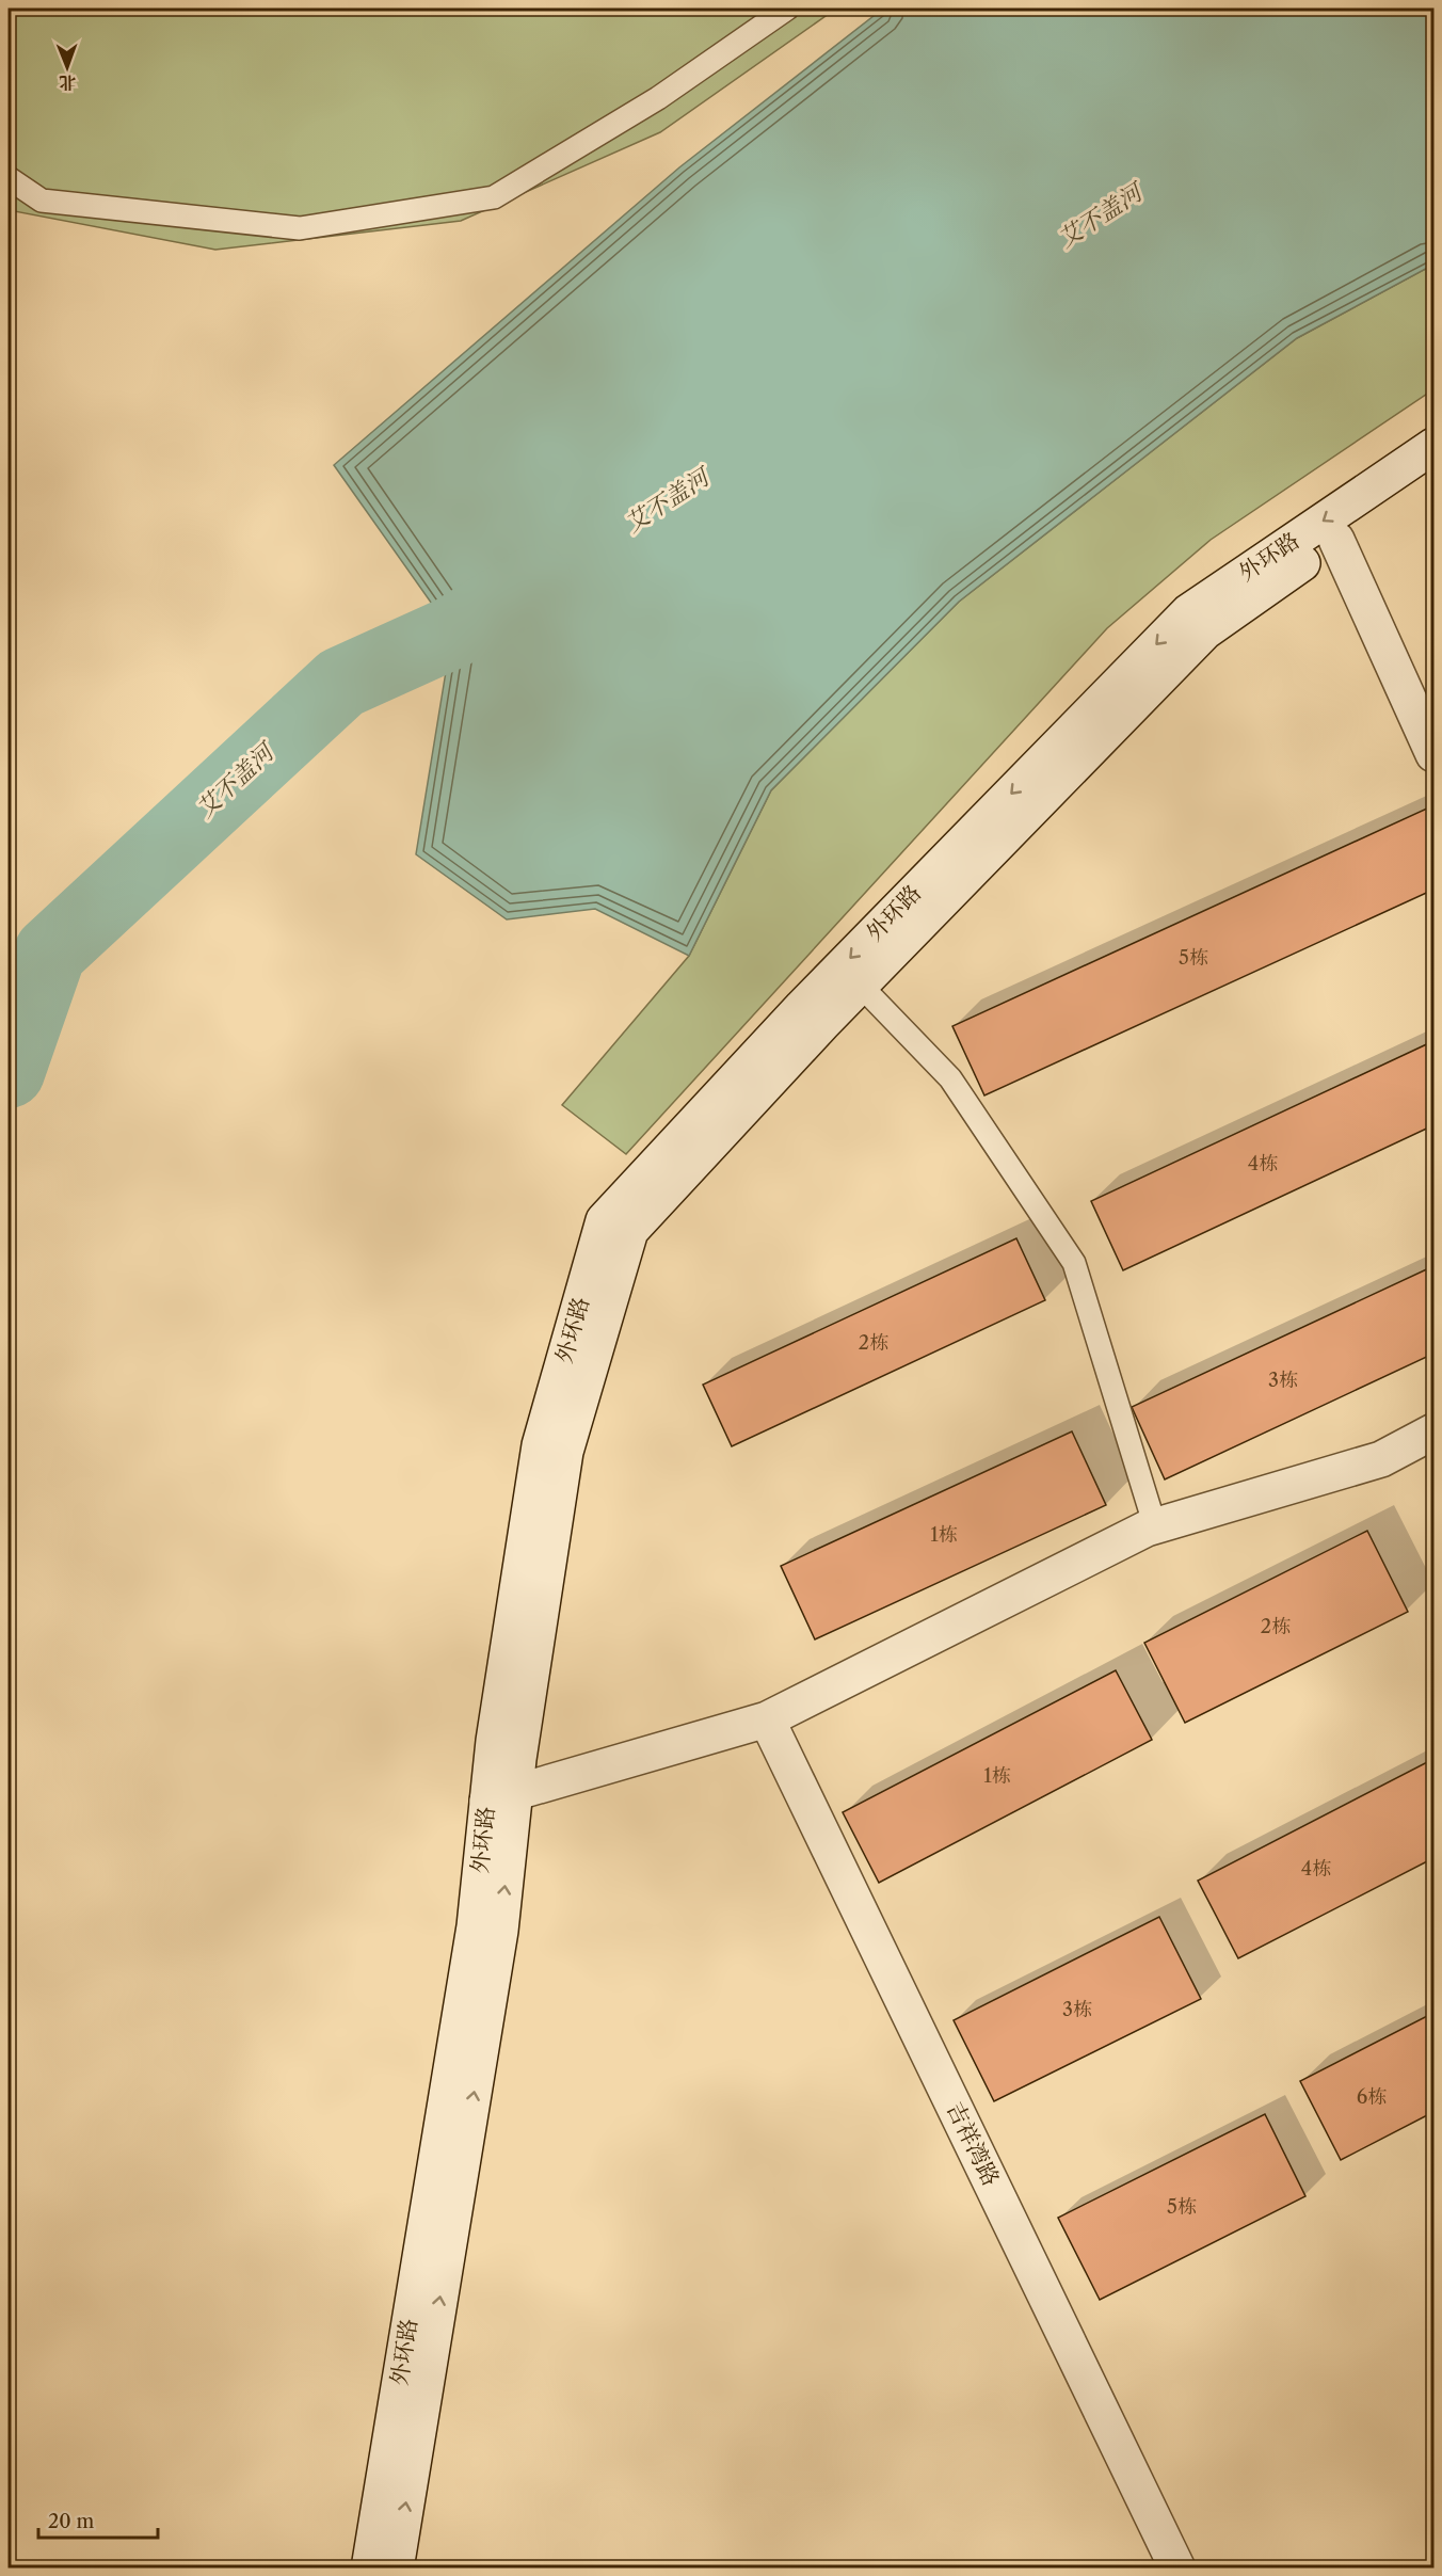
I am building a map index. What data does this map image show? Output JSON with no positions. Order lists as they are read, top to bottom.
{
  "streets": {
    "street": ["外环路", "吉祥湾路"]
  },
  "water": ["艾不盖河"],
  "house_numbers": [
    "5栋",
    "4栋",
    "2栋",
    "3栋",
    "1栋",
    "2栋",
    "1栋",
    "4栋",
    "3栋",
    "6栋",
    "5栋"
  ],
  "scale_bar": "20 m",
  "north": "bottom"
}
